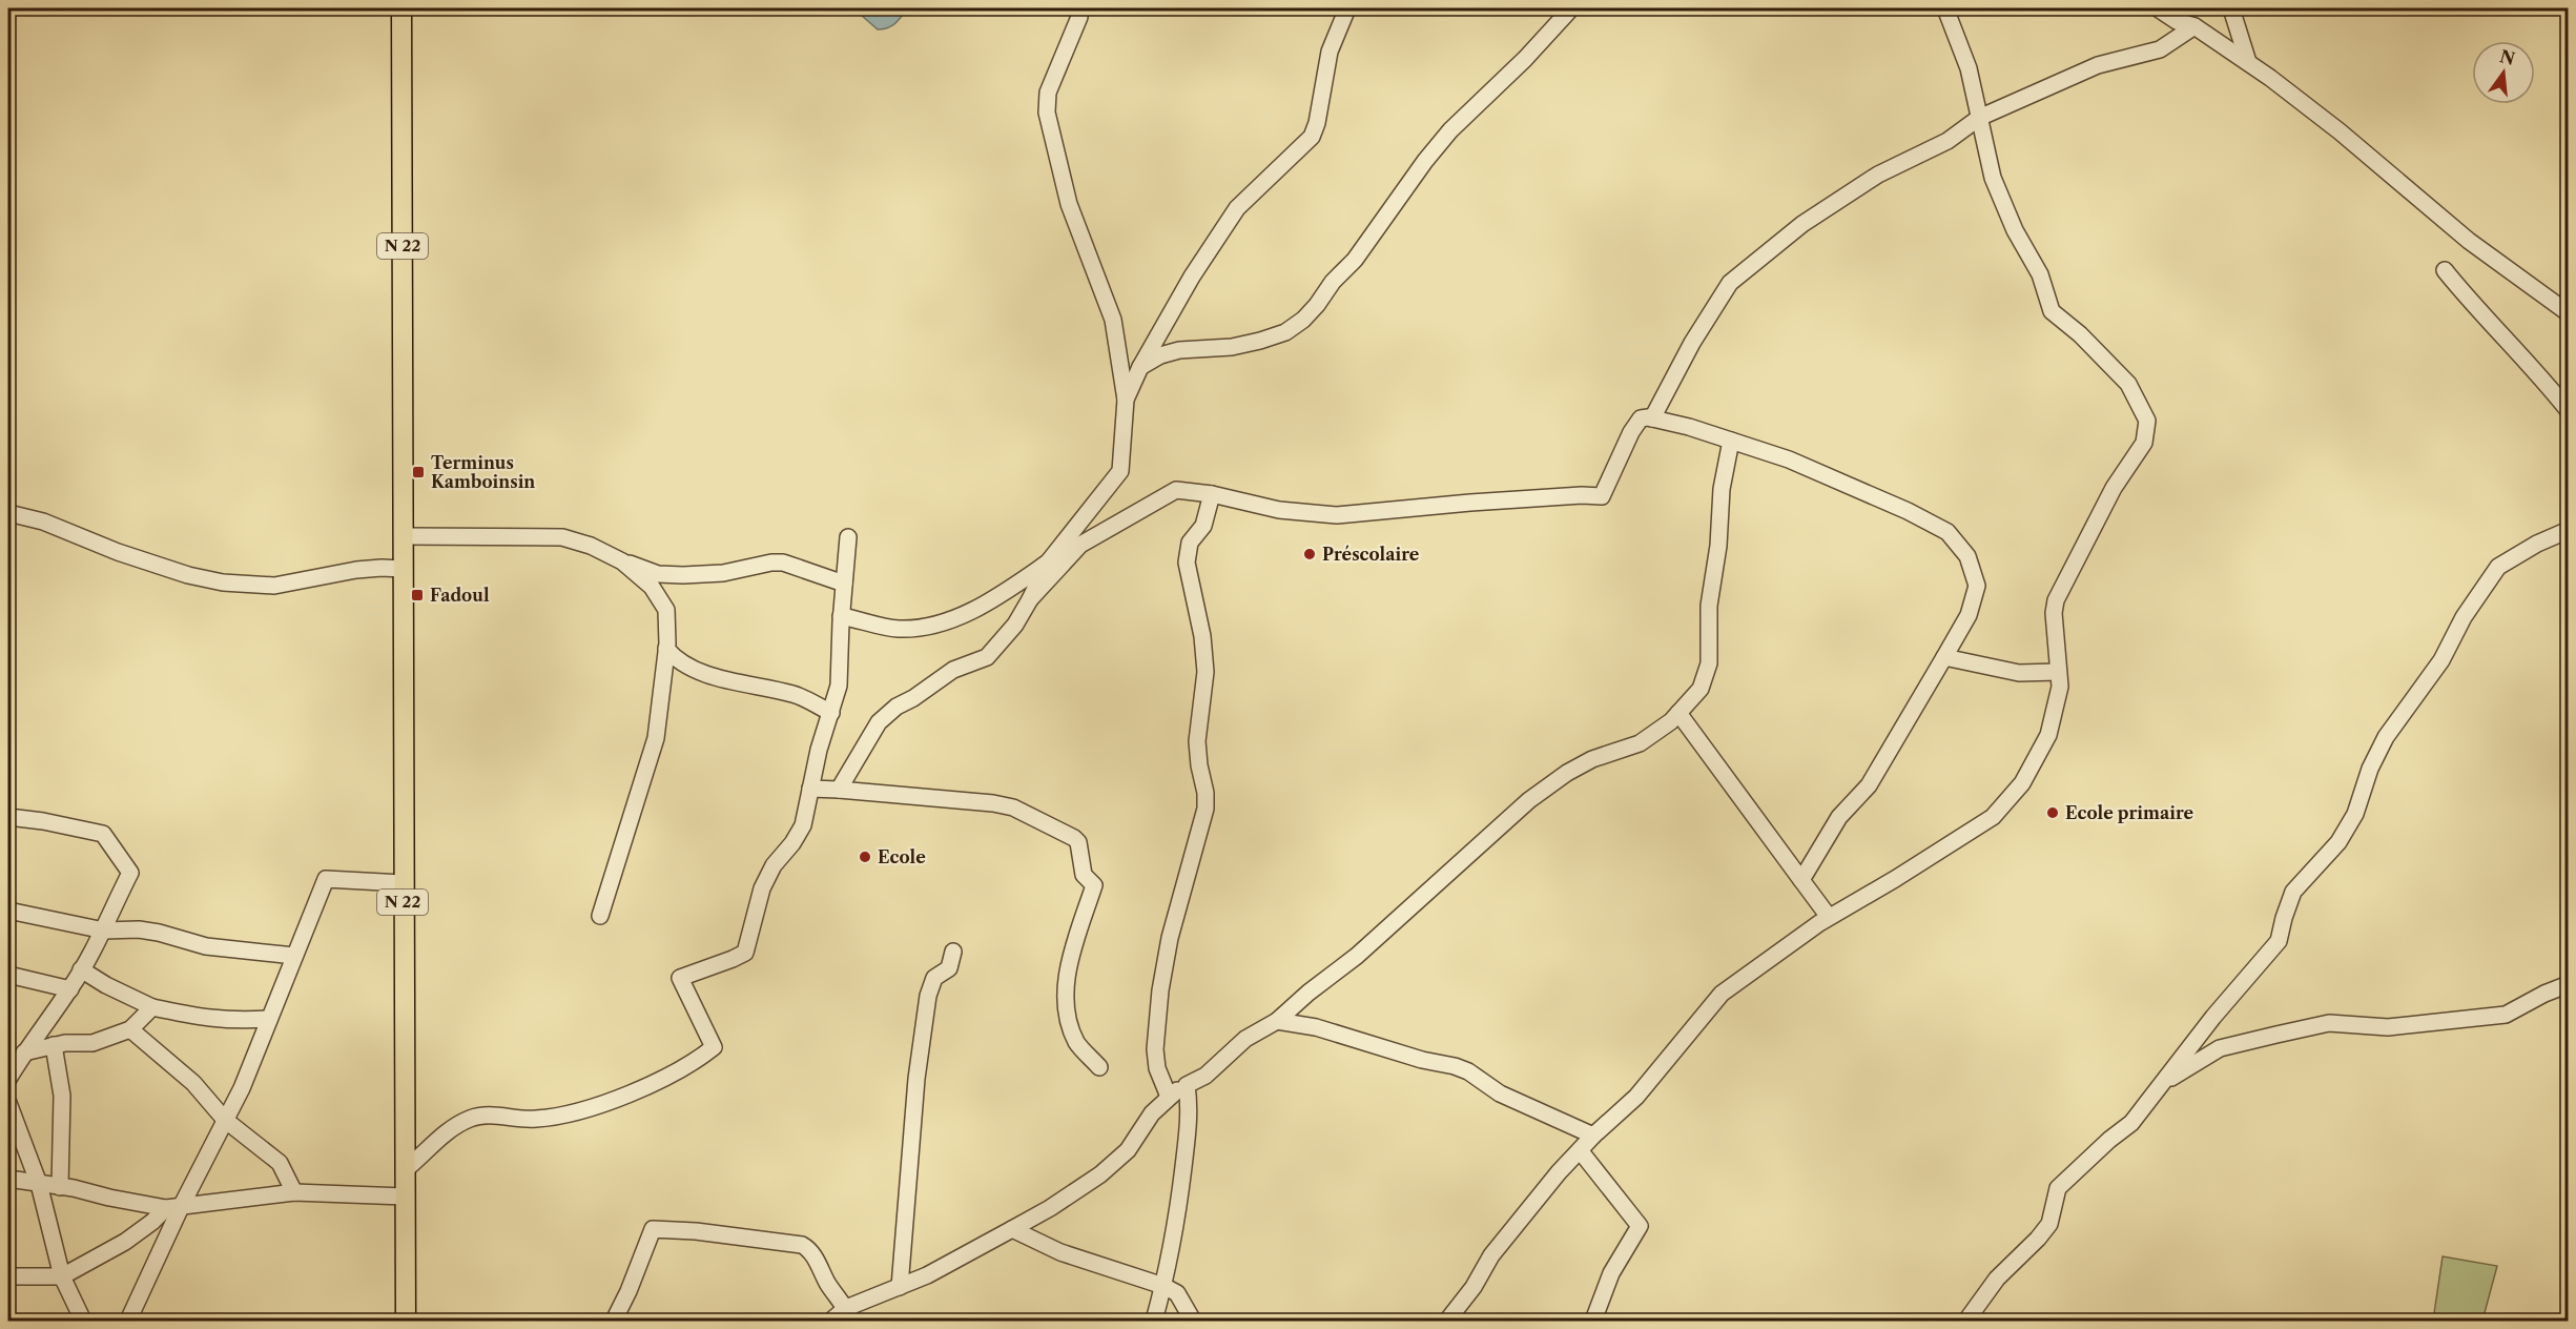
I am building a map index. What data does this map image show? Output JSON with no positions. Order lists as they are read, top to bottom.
{
  "streets": {
    "main road": ["N 22"]
  },
  "places": {
    "transit": ["Terminus Kamboinsin", "Fadoul"],
    "other": ["Préscolaire", "Ecole primaire", "Ecole"]
  },
  "north": "top"
}
